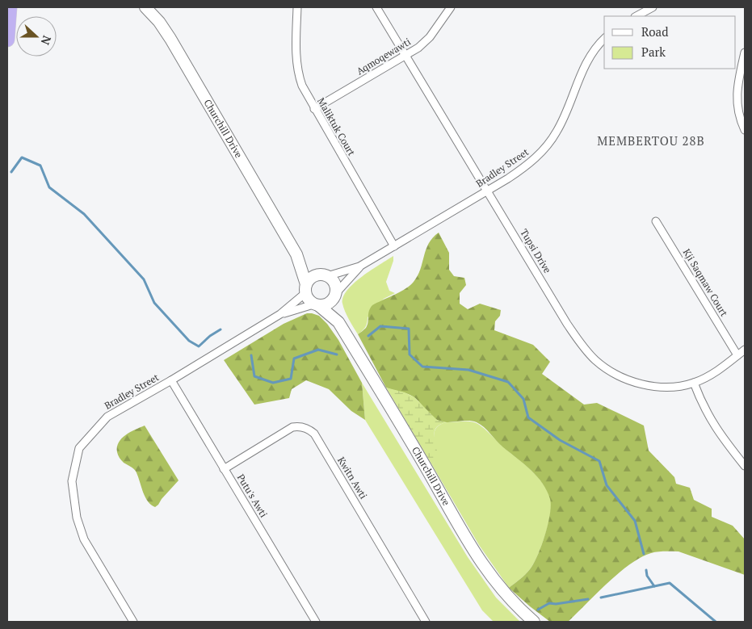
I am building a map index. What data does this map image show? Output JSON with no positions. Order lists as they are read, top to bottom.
{
  "streets": {
    "main road": ["Churchill Drive"],
    "street": [
      "Aqmoqewawti",
      "Maliktuk Court",
      "Bradley Street",
      "Tupsi Drive",
      "Kji Saqmaw Court",
      "Kwitn Awti",
      "Putu's Awti"
    ]
  },
  "crossings": [
    ["Aqmoqewawti", "Maliktuk Court"],
    ["Aqmoqewawti", "Tupsi Drive"],
    ["Maliktuk Court", "Bradley Street"],
    ["Churchill Drive", "Bradley Street"],
    ["Bradley Street", "Tupsi Drive"],
    ["Bradley Street", "Putu's Awti"],
    ["Tupsi Drive", "Kji Saqmaw Court"],
    ["Kwitn Awti", "Putu's Awti"]
  ],
  "districts": ["MEMBERTOU 28B"],
  "legend": ["Road", "Park"],
  "north": "right"
}
